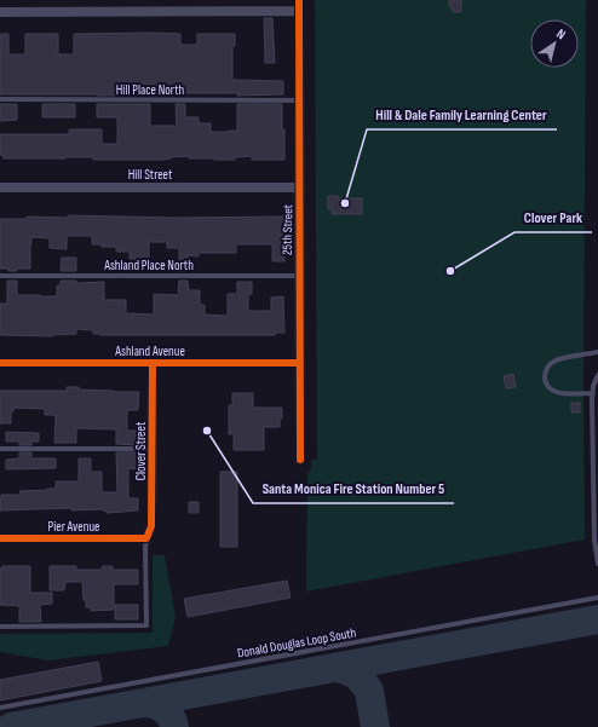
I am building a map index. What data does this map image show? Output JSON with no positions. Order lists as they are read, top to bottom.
{
  "streets": {
    "street": [
      "Hill Street",
      "25th Street",
      "Ashland Avenue",
      "Clover Street",
      "Pier Avenue"
    ],
    "lane": ["Hill Place North", "Ashland Place North", "Donald Douglas Loop South"]
  },
  "crossings": [
    ["Hill Place North", "25th Street"],
    ["Hill Street", "25th Street"],
    ["25th Street", "Ashland Place North"],
    ["25th Street", "Ashland Avenue"],
    ["Ashland Avenue", "Clover Street"],
    ["Clover Street", "Pier Avenue"]
  ],
  "places": ["Hill & Dale Family Learning Center", "Clover Park", "Santa Monica Fire Station Number 5"],
  "north": "top right"
}
